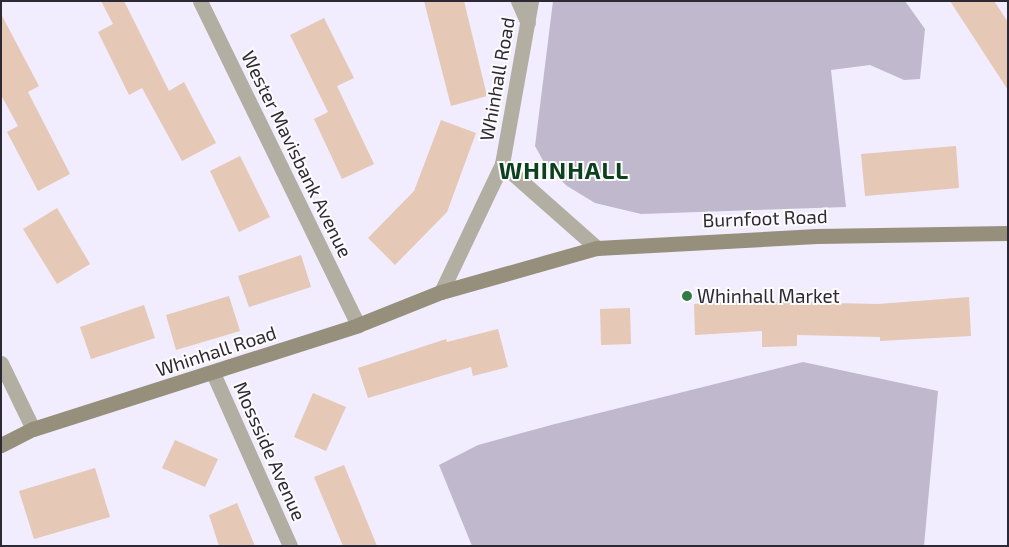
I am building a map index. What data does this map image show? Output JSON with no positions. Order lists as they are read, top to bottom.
{
  "streets": {
    "street": [
      "Whinhall Road",
      "Wester Mavisbank Avenue",
      "Burnfoot Road",
      "Mossside Avenue"
    ]
  },
  "crossings": [
    ["Whinhall Road", "Wester Mavisbank Avenue"],
    ["Whinhall Road", "Burnfoot Road"],
    ["Whinhall Road", "Mossside Avenue"]
  ],
  "districts": ["WHINHALL"],
  "places": ["Whinhall Market"]
}
